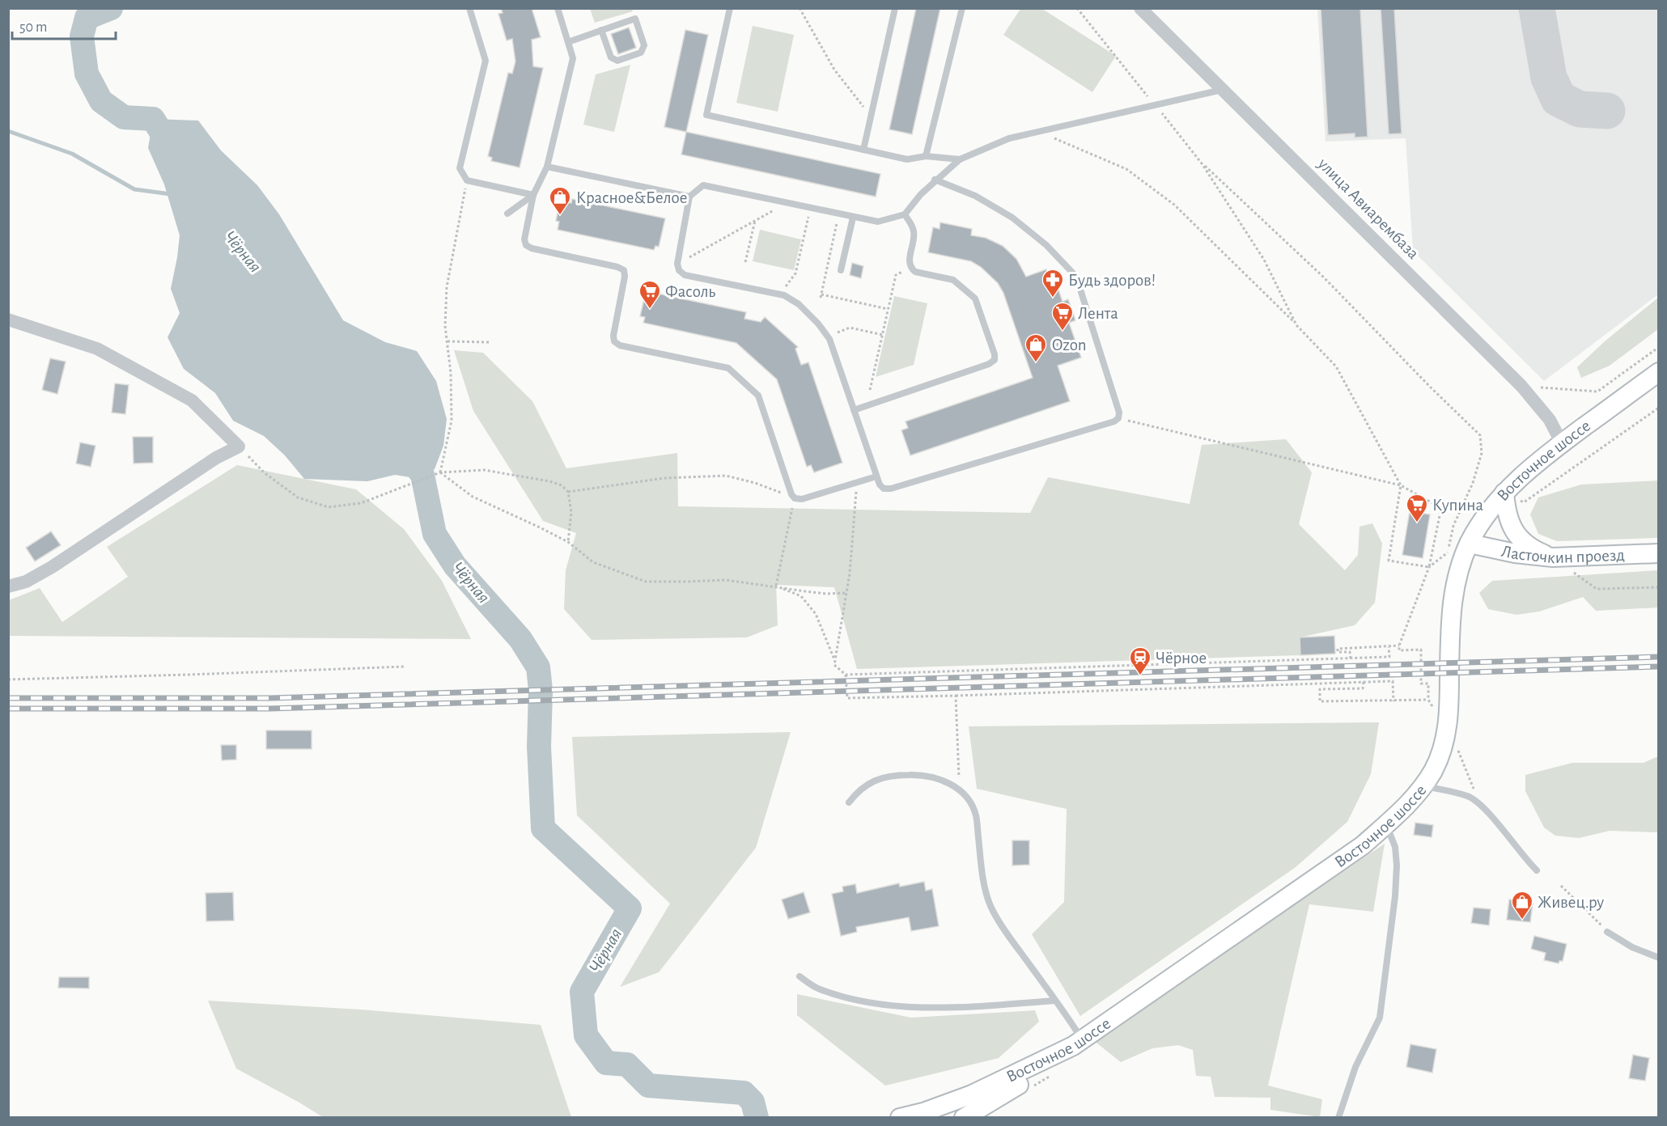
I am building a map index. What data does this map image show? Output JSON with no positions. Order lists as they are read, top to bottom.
{
  "streets": {
    "main road": ["Восточное шоссе", "Ласточкин проезд"],
    "street": ["улица Авиарембаза"]
  },
  "crossings": [
    ["улица Авиарембаза", "Восточное шоссе"],
    ["Восточное шоссе", "Ласточкин проезд"]
  ],
  "water": ["Чёрная"],
  "places": {
    "shop": ["Красное&Белое", "Ozon", "Живец.ру"],
    "pharmacy": ["Будь здоров!"],
    "supermarket": ["Фасоль", "Лента", "Купина"],
    "station": ["Чёрное"]
  },
  "scale_bar": "50 m"
}
